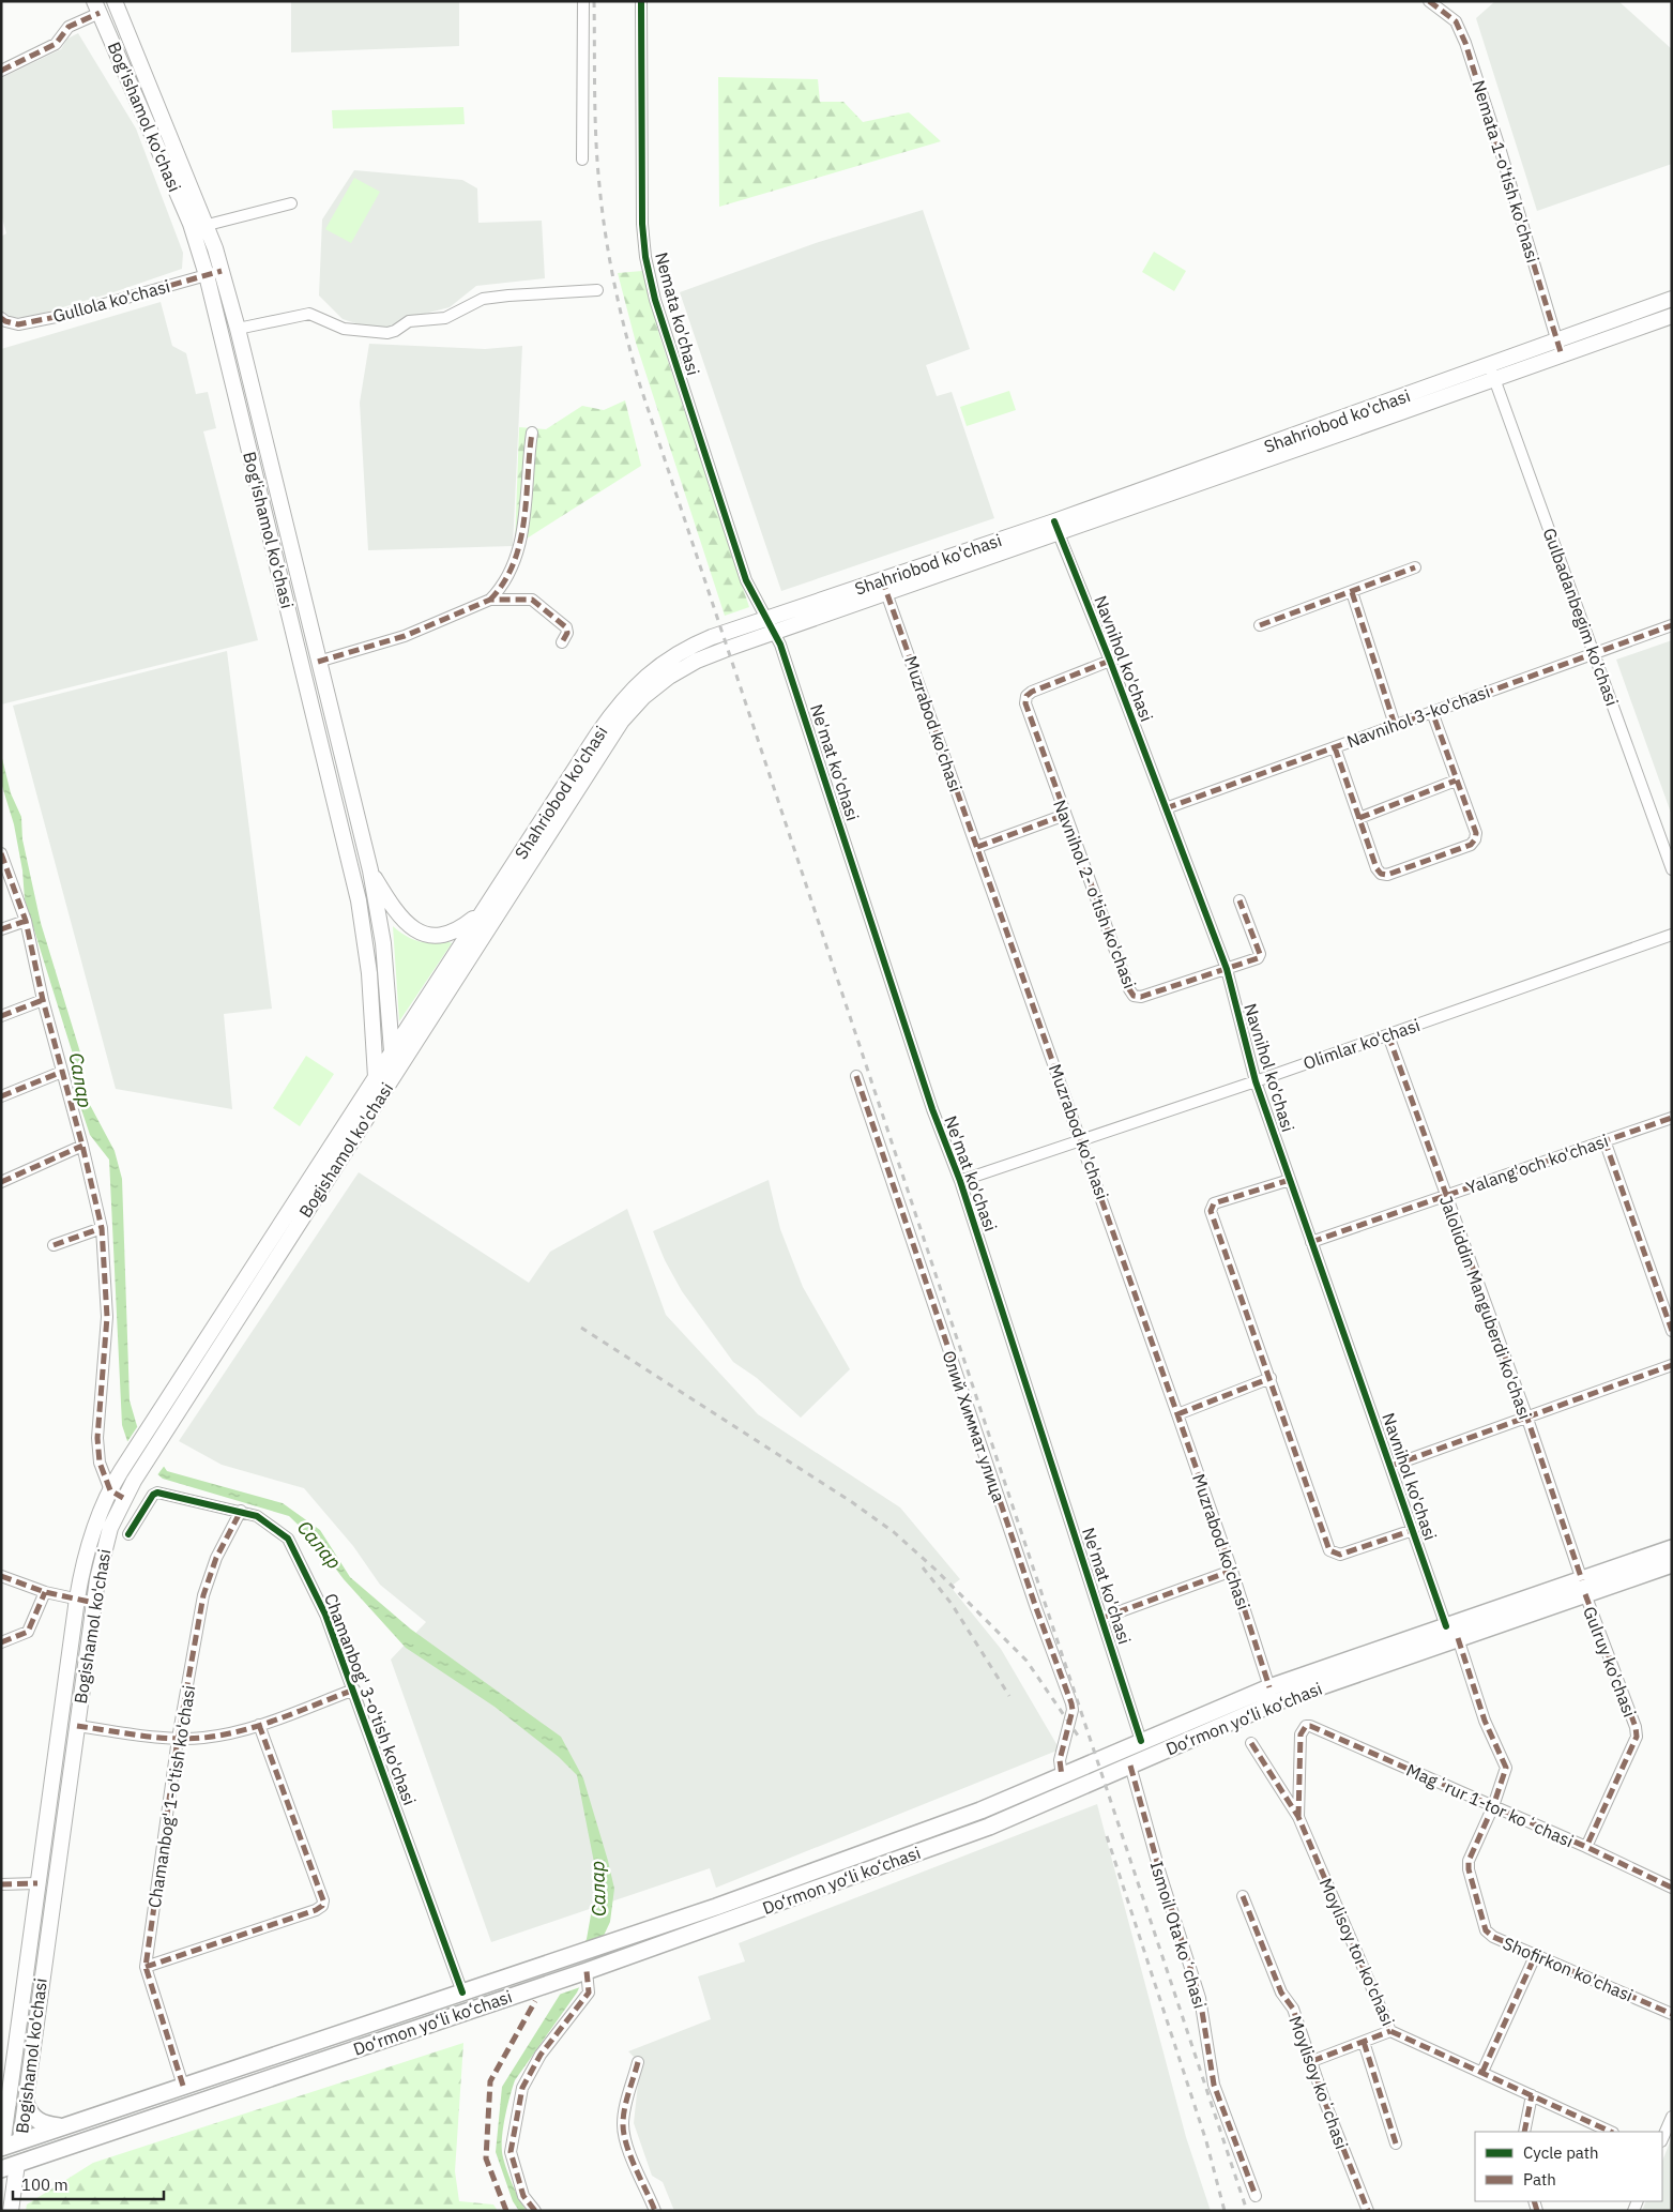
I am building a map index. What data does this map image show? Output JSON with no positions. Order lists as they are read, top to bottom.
{
  "streets": {
    "main road": [
      "Bog'ishamol ko'chasi",
      "Shahriobod ko'chasi",
      "Bogishamol ko'chasi",
      "Do‘rmon yo‘li ko‘chasi"
    ],
    "street": [
      "Nemata 1-o'tish ko'chasi",
      "Gullola ko'chasi",
      "Nemata ko'chasi",
      "Gulbadanbegim ko'chasi",
      "Navnihol ko'chasi",
      "Navnihol 3-ko'chasi",
      "Muzrabod ko'chasi",
      "Ne'mat ko'chasi",
      "Navnihol 2- o'tish ko'chasi",
      "Olimlar ko'chasi",
      "Yalang'och ko'chasi",
      "Jaloliddin Manguberdi ko'chasi",
      "Олий Химмат улица",
      "Gulruy ko'chasi",
      "Chamanbog' 3-o'tish ko'chasi",
      "Chamanbog' 1-o'tish ko'chasi",
      "Magʻrur 1-tor koʻchasi",
      "Ismoil Ota koʻchasi",
      "Moylisoy tor ko'chasi",
      "Shofirkon ko'chasi",
      "Moylisoy koʻchasi"
    ]
  },
  "crossings": [
    ["Bog'ishamol ko'chasi", "Gullola ko'chasi"],
    ["Bog'ishamol ko'chasi", "Shahriobod ko'chasi"],
    ["Bog'ishamol ko'chasi", "Bogishamol ko'chasi"],
    ["Nemata 1-o'tish ko'chasi", "Shahriobod ko'chasi"],
    ["Nemata ko'chasi", "Shahriobod ko'chasi"],
    ["Nemata ko'chasi", "Ne'mat ko'chasi"],
    ["Shahriobod ko'chasi", "Gulbadanbegim ko'chasi"],
    ["Shahriobod ko'chasi", "Navnihol ko'chasi"],
    ["Shahriobod ko'chasi", "Muzrabod ko'chasi"],
    ["Shahriobod ko'chasi", "Ne'mat ko'chasi"],
    ["Shahriobod ko'chasi", "Bogishamol ko'chasi"],
    ["Gulbadanbegim ko'chasi", "Navnihol 3-ko'chasi"],
    ["Navnihol ko'chasi", "Navnihol 3-ko'chasi"],
    ["Navnihol ko'chasi", "Navnihol 2- o'tish ko'chasi"],
    ["Navnihol ko'chasi", "Olimlar ko'chasi"],
    ["Navnihol ko'chasi", "Yalang'och ko'chasi"],
    ["Navnihol ko'chasi", "Do‘rmon yo‘li ko‘chasi"],
    ["Navnihol ko'chasi", "Shofirkon ko'chasi"],
    ["Muzrabod ko'chasi", "Olimlar ko'chasi"],
    ["Muzrabod ko'chasi", "Do‘rmon yo‘li ko‘chasi"],
    ["Ne'mat ko'chasi", "Olimlar ko'chasi"],
    ["Ne'mat ko'chasi", "Do‘rmon yo‘li ko‘chasi"],
    ["Olimlar ko'chasi", "Jaloliddin Manguberdi ko'chasi"],
    ["Bogishamol ko'chasi", "Do‘rmon yo‘li ko‘chasi"],
    ["Yalang'och ko'chasi", "Jaloliddin Manguberdi ko'chasi"],
    ["Jaloliddin Manguberdi ko'chasi", "Gulruy ko'chasi"],
    ["Jaloliddin Manguberdi ko'chasi", "Do‘rmon yo‘li ko‘chasi"],
    ["Олий Химмат улица", "Do‘rmon yo‘li ko‘chasi"],
    ["Gulruy ko'chasi", "Do‘rmon yo‘li ko‘chasi"],
    ["Gulruy ko'chasi", "Magʻrur 1-tor koʻchasi"],
    ["Chamanbog' 3-o'tish ko'chasi", "Do‘rmon yo‘li ko‘chasi"],
    ["Chamanbog' 3-o'tish ko'chasi", "Chamanbog' 1-o'tish ko'chasi"],
    ["Do‘rmon yo‘li ko‘chasi", "Chamanbog' 1-o'tish ko'chasi"],
    ["Do‘rmon yo‘li ko‘chasi", "Ismoil Ota koʻchasi"],
    ["Do‘rmon yo‘li ko‘chasi", "Shofirkon ko'chasi"],
    ["Magʻrur 1-tor koʻchasi", "Moylisoy tor ko'chasi"],
    ["Magʻrur 1-tor koʻchasi", "Shofirkon ko'chasi"]
  ],
  "water": ["Салар"],
  "legend": ["Cycle path", "Path"],
  "scale_bar": "100 m"
}
